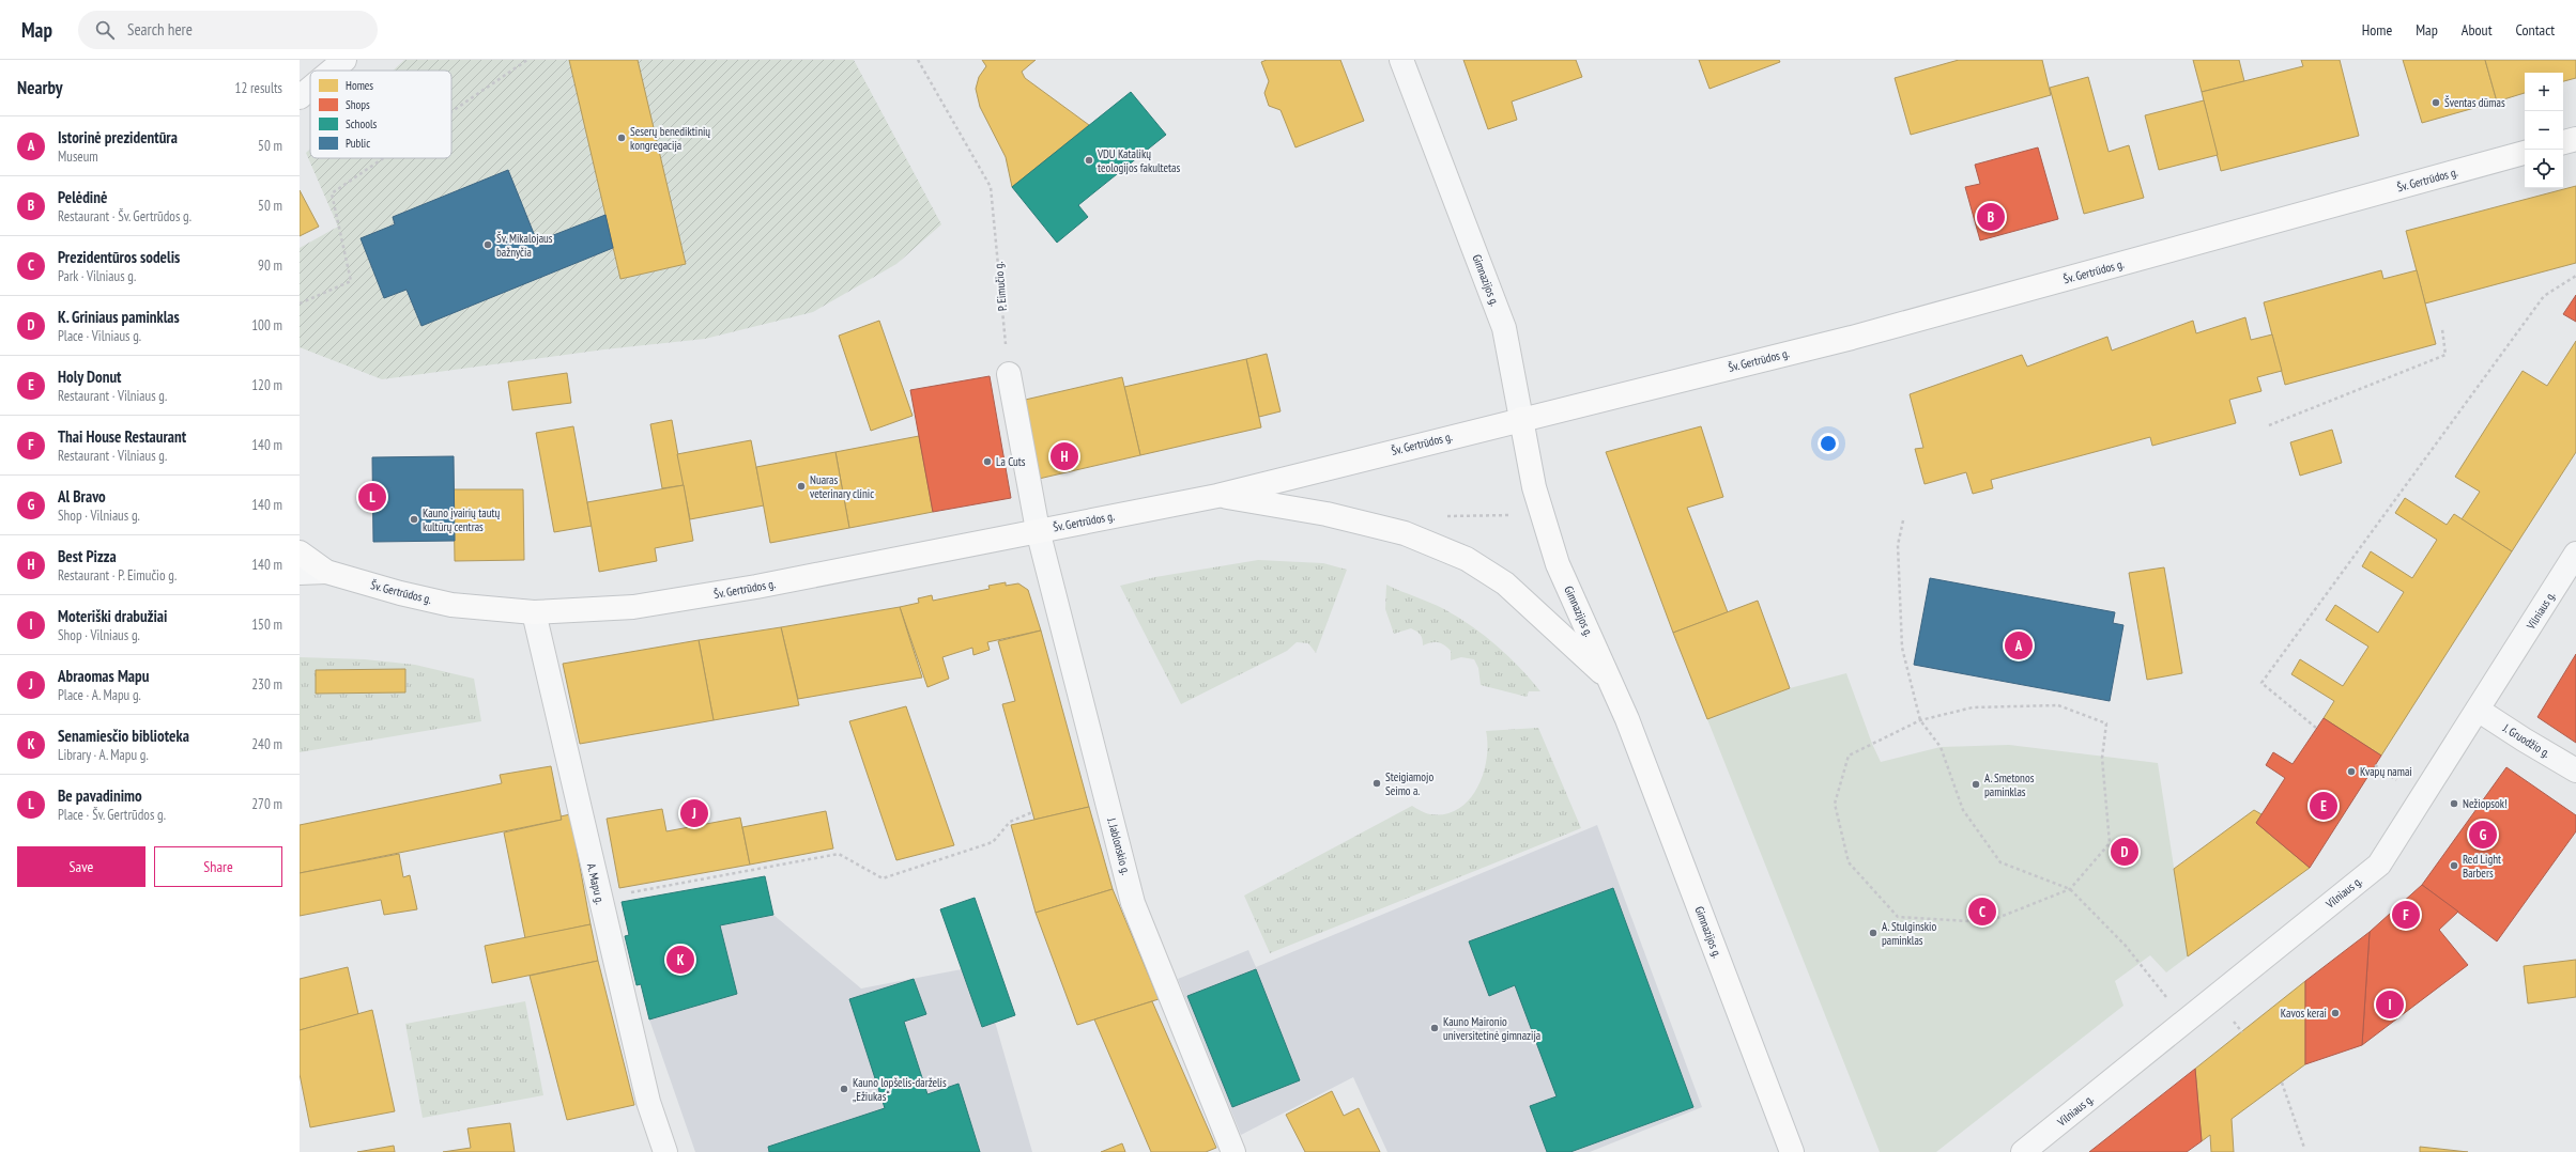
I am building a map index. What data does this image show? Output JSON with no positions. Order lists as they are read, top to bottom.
{
  "streets": {
    "main road": ["Šv. Gertrūdos g.", "Gimnazijos g."],
    "street": [
      "Vilniaus g.",
      "J. Gruodžio g.",
      "J. Jablonskio g.",
      "A. Mapu g."
    ],
    "path": ["P. Eimučio g."]
  },
  "crossings": [
    ["Šv. Gertrūdos g.", "Gimnazijos g."],
    ["Šv. Gertrūdos g.", "J. Jablonskio g."],
    ["Šv. Gertrūdos g.", "A. Mapu g."],
    ["Vilniaus g.", "J. Gruodžio g."]
  ],
  "places": [
    "Šventas dūmas",
    "Seserų benediktinių kongregacija",
    "VDU Katalikų teologijos fakultetas",
    "Šv. Mikalojaus bažnyčia",
    "La Cuts",
    "Nuaras veterinary clinic",
    "Kauno įvairių tautų kultūrų centras",
    "Kvapų namai",
    "Steigiamojo Seimo a.",
    "A. Smetonos paminklas",
    "Nežiopsok!",
    "Red Light Barbers",
    "A. Stulginskio paminklas",
    "Kavos kerai",
    "Kauno Maironio universitetinė gimnazija",
    "Kauno lopšelis-darželis „Ežiukas“"
  ],
  "legend": [
    "Homes",
    "Shops",
    "Schools",
    "Public"
  ],
  "page": {
    "header": "Map",
    "search": "Search here",
    "nav": [
      "Home",
      "Map",
      "About",
      "Contact"
    ],
    "heading": ["Nearby", "12 results"],
    "map_buttons": ["+", "−"],
    "list": [
      {
        "mark": "A",
        "name": "Istorinė prezidentūra",
        "note": "Museum",
        "value": "50 m"
      },
      {
        "mark": "B",
        "name": "Pelėdinė",
        "note": "Restaurant · Šv. Gertrūdos g.",
        "value": "50 m"
      },
      {
        "mark": "C",
        "name": "Prezidentūros sodelis",
        "note": "Park · Vilniaus g.",
        "value": "90 m"
      },
      {
        "mark": "D",
        "name": "K. Griniaus paminklas",
        "note": "Place · Vilniaus g.",
        "value": "100 m"
      },
      {
        "mark": "E",
        "name": "Holy Donut",
        "note": "Restaurant · Vilniaus g.",
        "value": "120 m"
      },
      {
        "mark": "F",
        "name": "Thai House Restaurant",
        "note": "Restaurant · Vilniaus g.",
        "value": "140 m"
      },
      {
        "mark": "G",
        "name": "Al Bravo",
        "note": "Shop · Vilniaus g.",
        "value": "140 m"
      },
      {
        "mark": "H",
        "name": "Best Pizza",
        "note": "Restaurant · P. Eimučio g.",
        "value": "140 m"
      },
      {
        "mark": "I",
        "name": "Moteriški drabužiai",
        "note": "Shop · Vilniaus g.",
        "value": "150 m"
      },
      {
        "mark": "J",
        "name": "Abraomas Mapu",
        "note": "Place · A. Mapu g.",
        "value": "230 m"
      },
      {
        "mark": "K",
        "name": "Senamiesčio biblioteka",
        "note": "Library · A. Mapu g.",
        "value": "240 m"
      },
      {
        "mark": "L",
        "name": "Be pavadinimo",
        "note": "Place · Šv. Gertrūdos g.",
        "value": "270 m"
      }
    ],
    "pins": [
      "B",
      "H",
      "L",
      "A",
      "E",
      "J",
      "G",
      "D",
      "C",
      "F",
      "K",
      "I"
    ],
    "buttons": ["Save", "Share"]
  }
}
